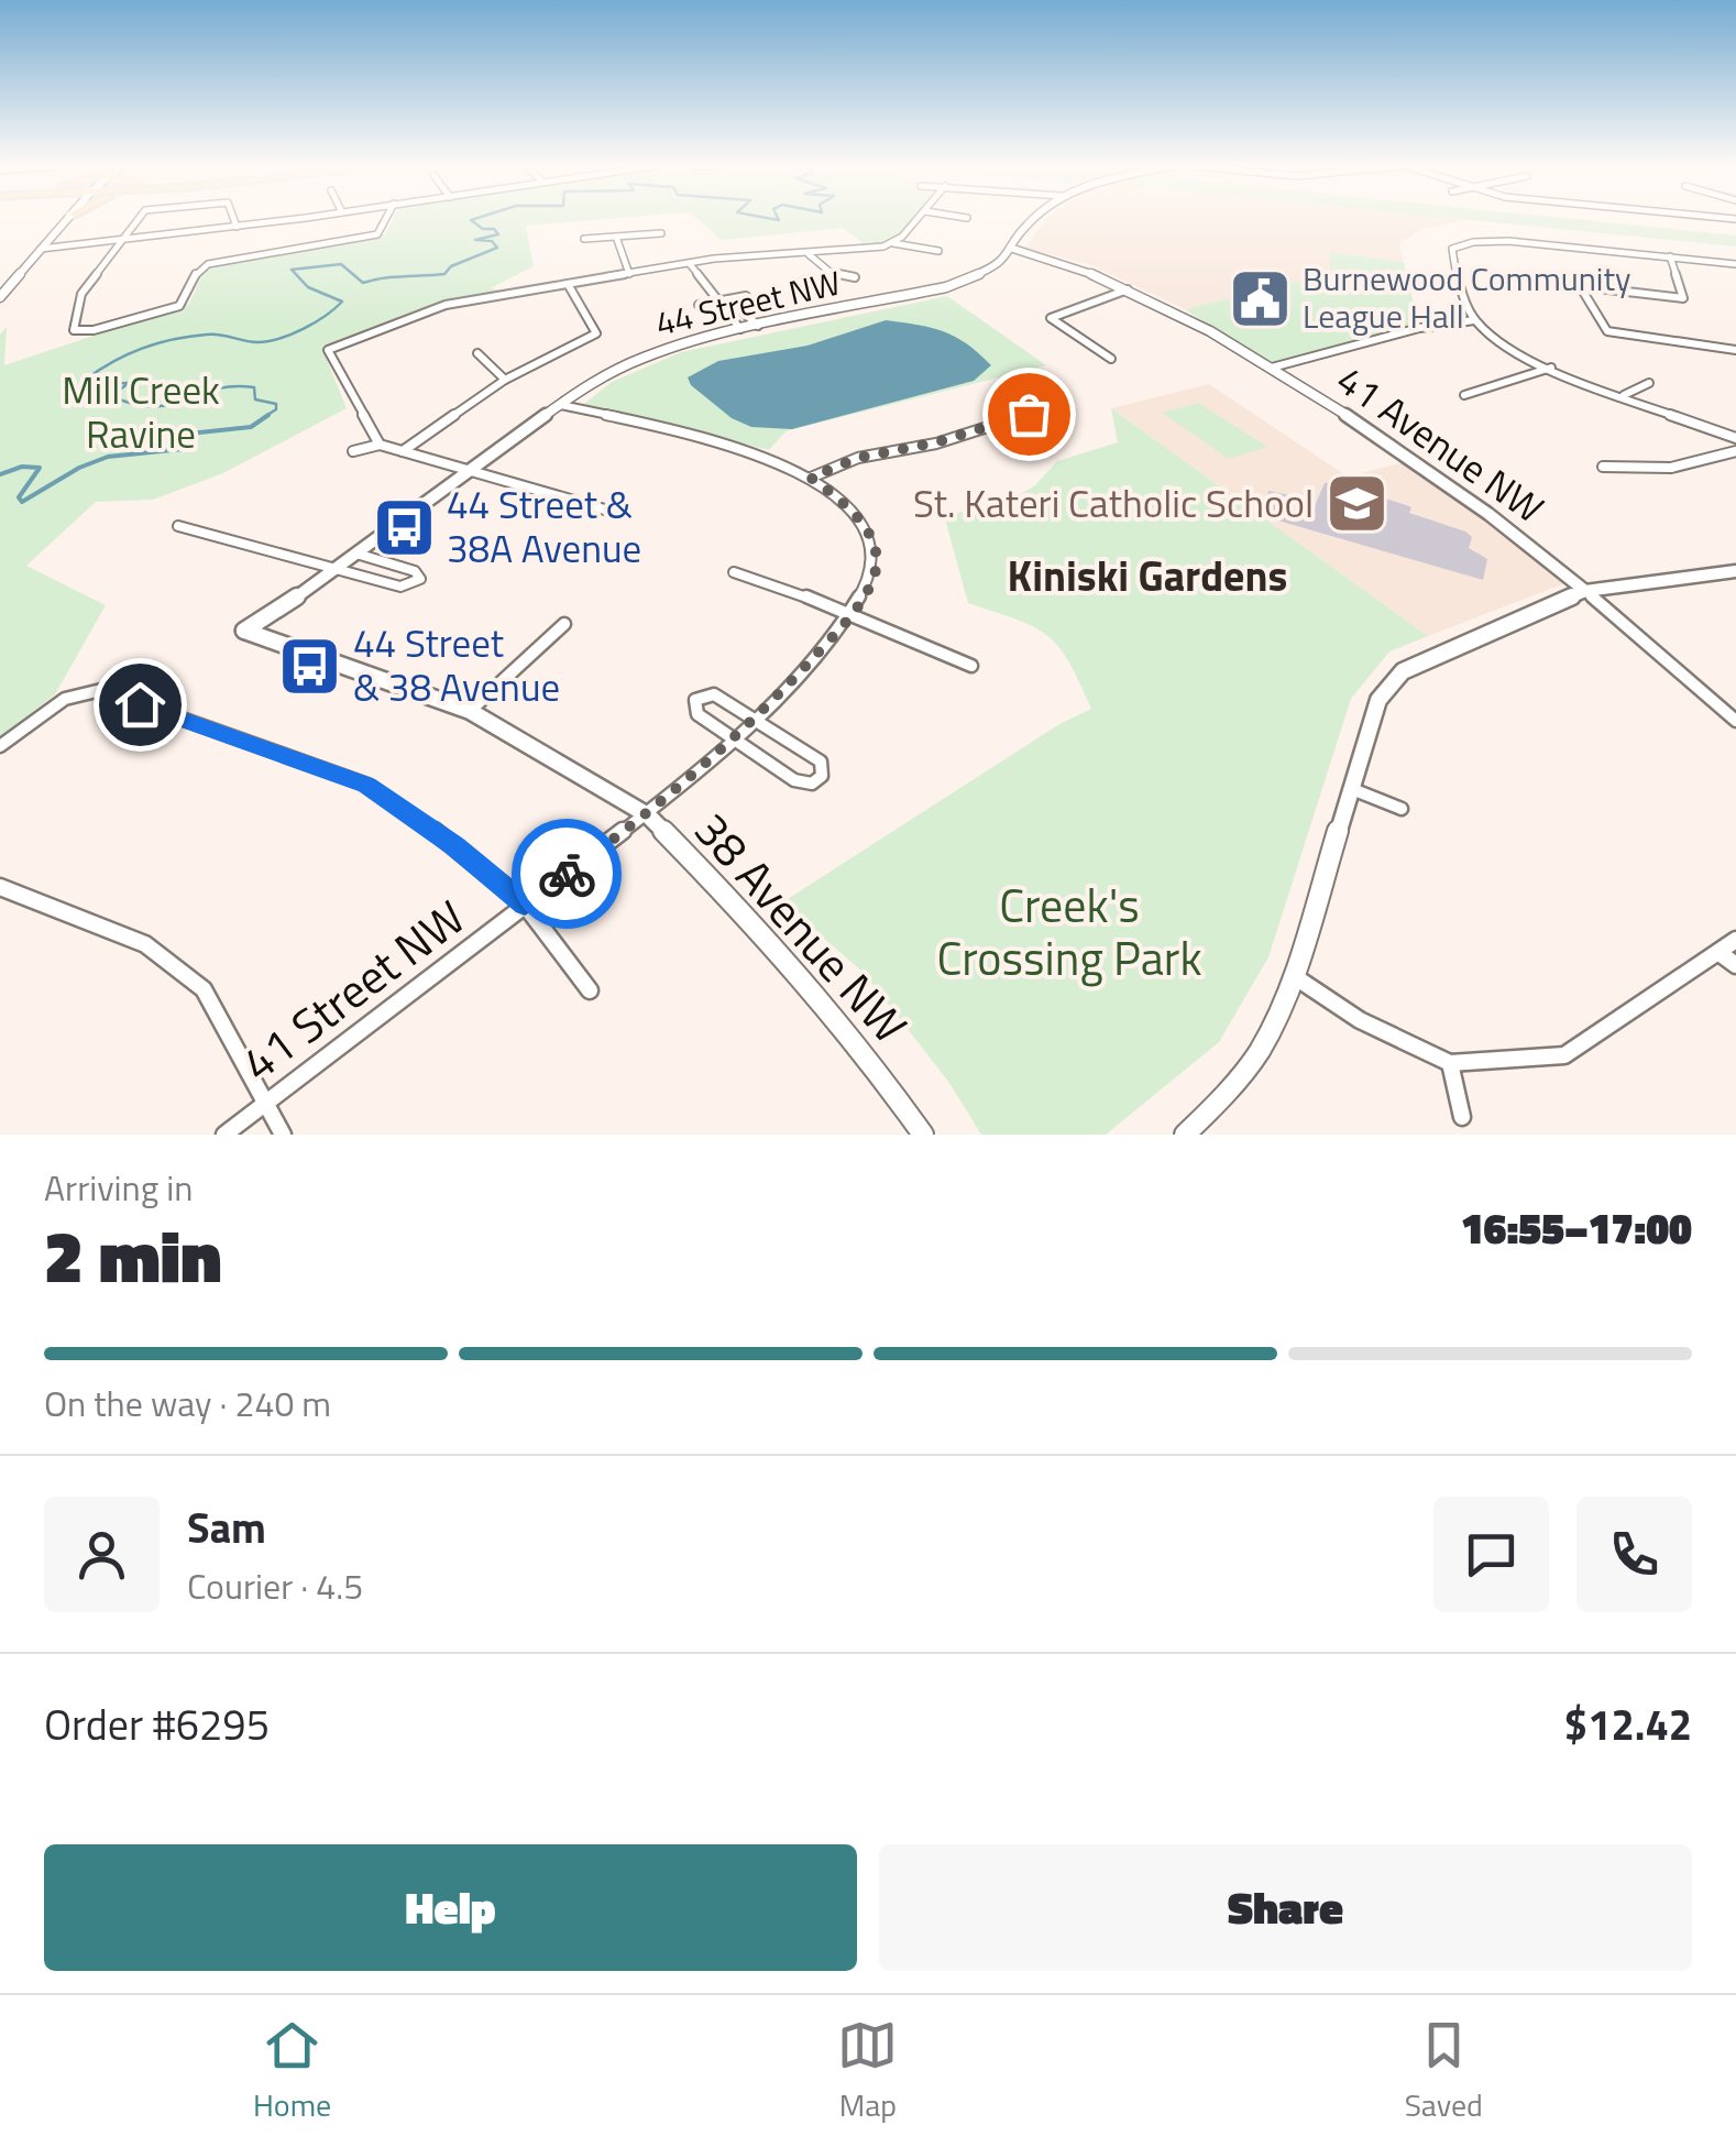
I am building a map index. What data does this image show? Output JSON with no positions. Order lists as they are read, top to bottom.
{
  "streets": {
    "street": [
      "44 Street NW",
      "41 Avenue NW",
      "38 Avenue NW",
      "41 Street NW"
    ]
  },
  "crossings": [
    ["44 Street NW", "41 Avenue NW"],
    ["44 Street NW", "38 Avenue NW"],
    ["38 Avenue NW", "41 Street NW"]
  ],
  "districts": ["Kiniski Gardens"],
  "parks": ["Mill Creek Ravine", "Creek's Crossing Park"],
  "places": {
    "public building": ["Burnewood Community League Hall"],
    "school or university": ["St. Kateri Catholic School"],
    "bus stop": ["44 Street & 38A Avenue", "44 Street & 38 Avenue"]
  },
  "page": {
    "heading": ["2 min", "Arriving in", "16:55–17:00"],
    "panel": [
      "Sam",
      "Courier · 4.5",
      "Order #6295",
      "$12.42"
    ],
    "bar": "On the way · 240 m",
    "buttons": ["Help", "Share"],
    "tabs": ["Home", "Map", "Saved"]
  }
}
